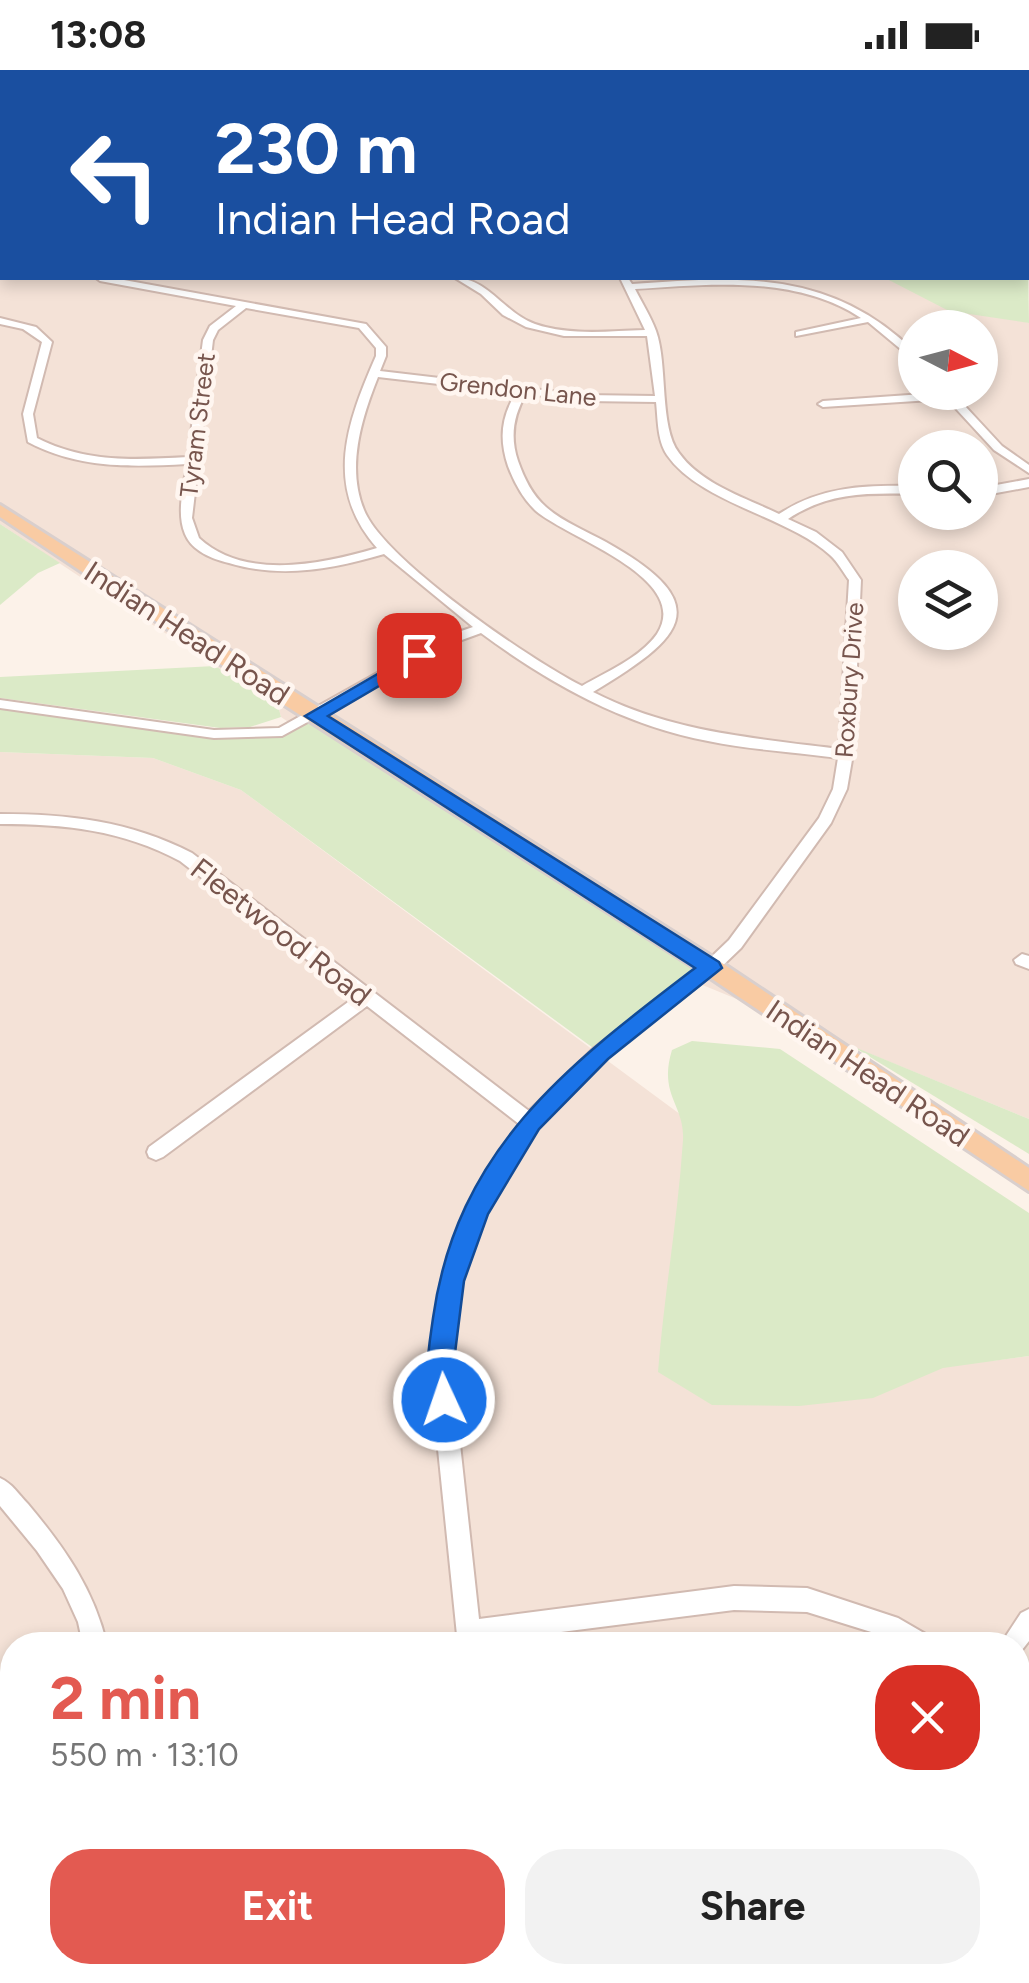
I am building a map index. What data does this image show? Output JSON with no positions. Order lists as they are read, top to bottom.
{
  "streets": {
    "main road": ["Indian Head Road"],
    "street": [
      "Grendon Lane",
      "Tyram Street",
      "Roxbury Drive",
      "Fleetwood Road"
    ]
  },
  "crossings": [
    ["Grendon Lane", "Roxbury Drive"],
    ["Indian Head Road", "Roxbury Drive"],
    ["Roxbury Drive", "Fleetwood Road"]
  ],
  "north": "right",
  "page": {
    "status": "13:08",
    "turn": ["230 m", "Indian Head Road"],
    "heading": ["2 min", "550 m · 13:10"],
    "buttons": ["Exit", "Share"]
  }
}
